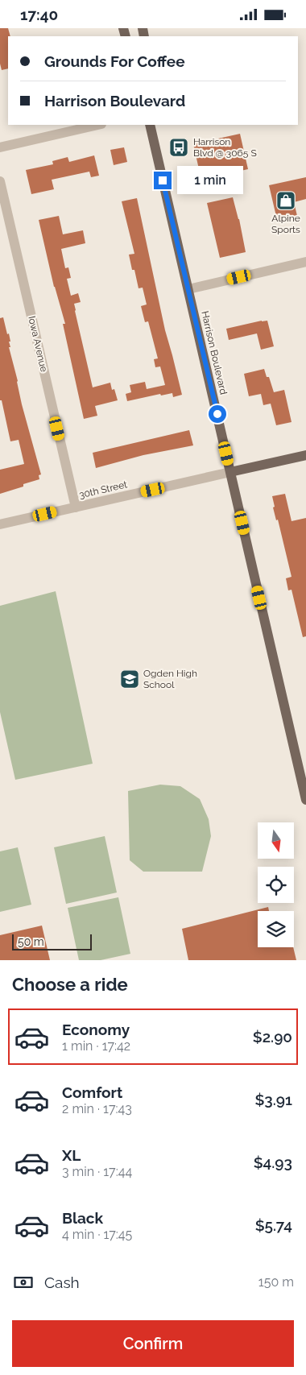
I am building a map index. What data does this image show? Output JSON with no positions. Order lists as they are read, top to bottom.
{
  "streets": {
    "main road": ["Harrison Boulevard", "30th Street"],
    "street": ["Iowa Avenue"]
  },
  "crossings": [
    ["Iowa Avenue", "30th Street"],
    ["Harrison Boulevard", "30th Street"]
  ],
  "places": {
    "bus stop": ["Harrison Blvd @ 3065 S"],
    "shop": ["Alpine Sports"],
    "school or university": ["Ogden High School"]
  },
  "scale_bar": "50 m",
  "north": "bottom",
  "page": {
    "status": "17:40",
    "banner": ["Grounds For Coffee", "Harrison Boulevard"],
    "bubble": "1 min",
    "scale": "50 m",
    "heading": "Choose a ride",
    "list": [
      {
        "name": "Economy",
        "note": "1 min · 17:42",
        "value": "$2.90"
      },
      {
        "name": "Comfort",
        "note": "2 min · 17:43",
        "value": "$3.91"
      },
      {
        "name": "XL",
        "note": "3 min · 17:44",
        "value": "$4.93"
      },
      {
        "name": "Black",
        "note": "4 min · 17:45",
        "value": "$5.74"
      }
    ],
    "pay": ["Cash", "150 m"],
    "buttons": "Confirm"
  }
}
